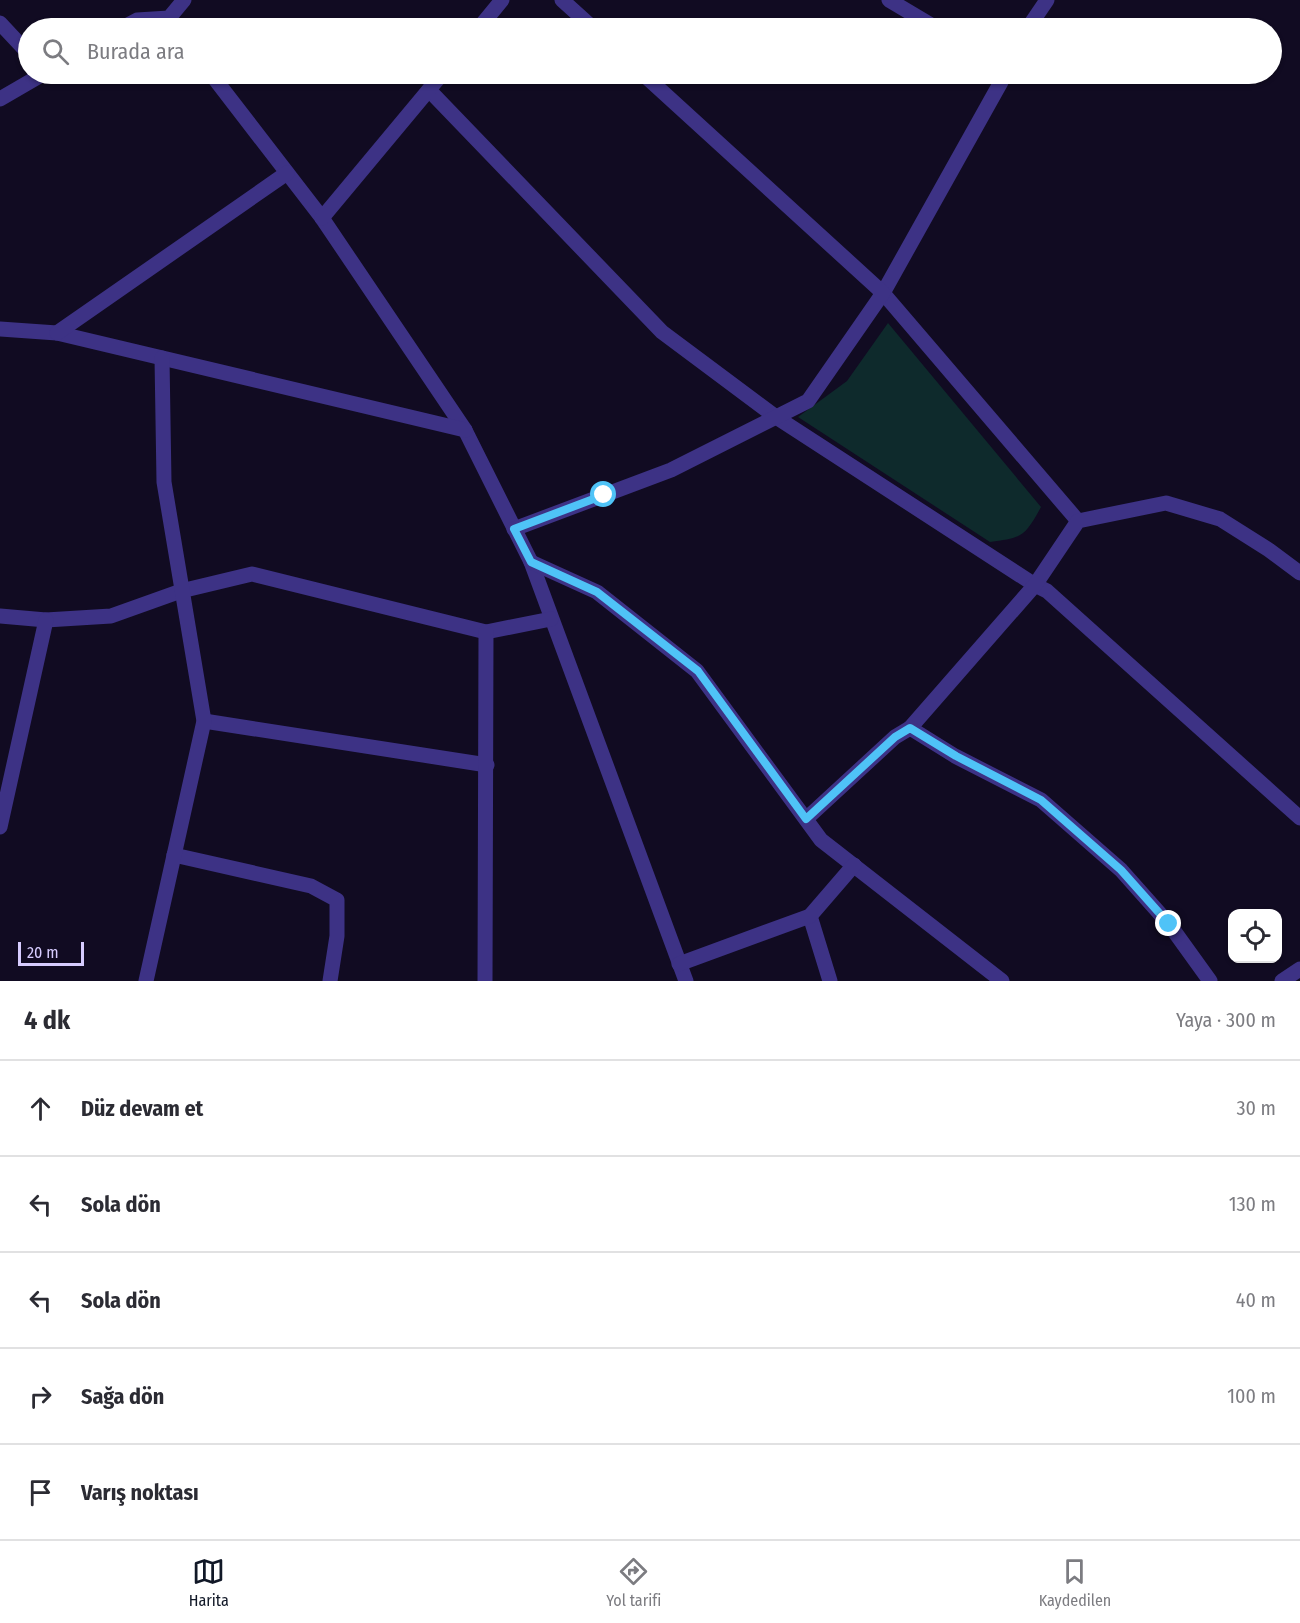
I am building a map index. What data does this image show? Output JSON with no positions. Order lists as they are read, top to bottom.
{
  "scale_bar": "20 m",
  "page": {
    "search": "Burada ara",
    "scale": "20 m",
    "heading": ["4 dk", "Yaya · 300 m"],
    "list": [
      ["Düz devam et", "30 m"],
      ["Sola dön", "130 m"],
      ["Sola dön", "40 m"],
      ["Sağa dön", "100 m"],
      "Varış noktası"
    ],
    "nav": ["Harita", "Yol tarifi", "Kaydedilen"]
  }
}
